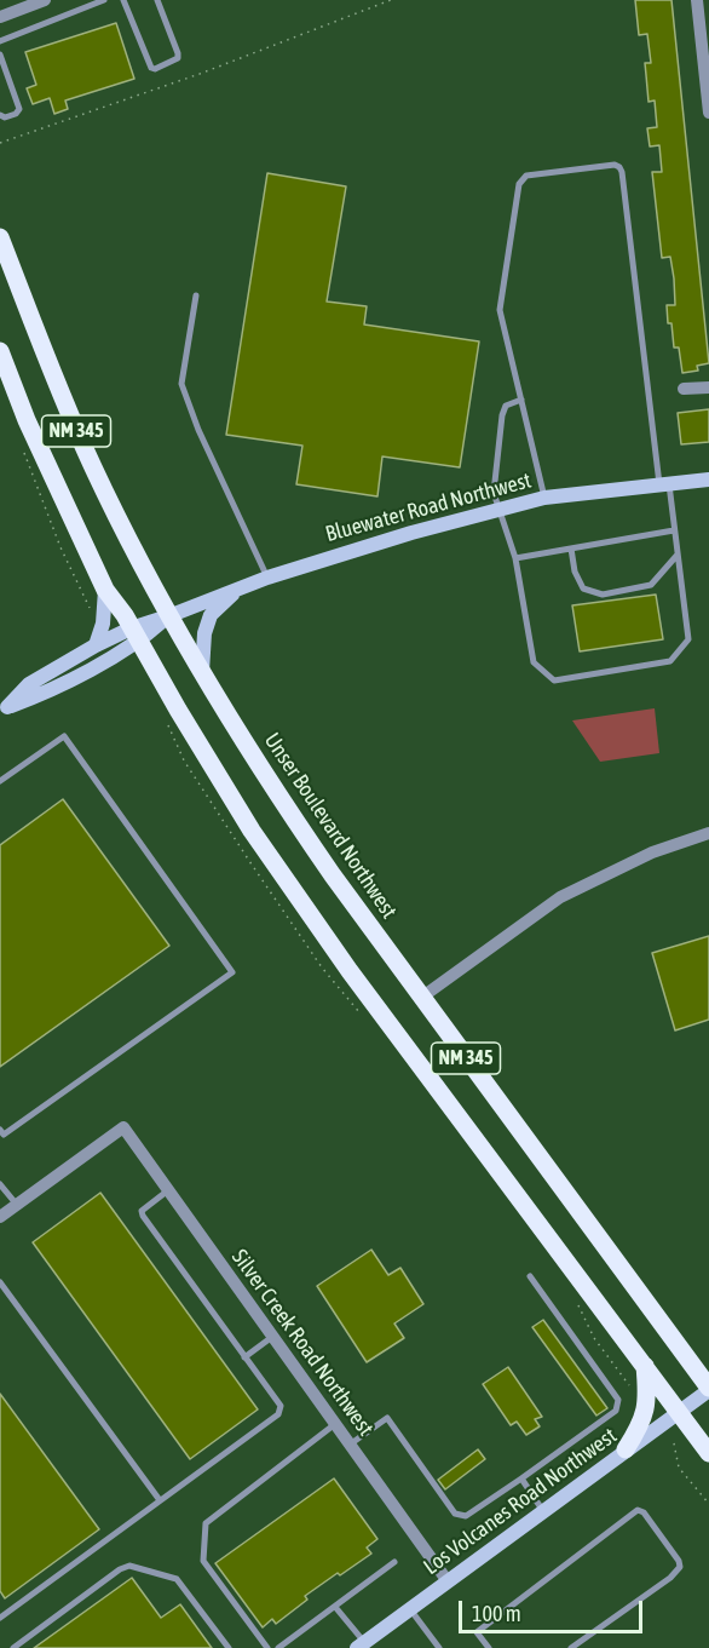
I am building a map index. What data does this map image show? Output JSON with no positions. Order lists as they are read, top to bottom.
{
  "streets": {
    "main road": ["NM 345", "Unser Boulevard Northwest"],
    "street": ["Bluewater Road Northwest", "Silver Creek Road Northwest", "Los Volcanes Road Northwest"]
  },
  "crossings": [
    ["NM 345", "Bluewater Road Northwest"],
    ["NM 345", "Los Volcanes Road Northwest"],
    ["Bluewater Road Northwest", "Unser Boulevard Northwest"],
    ["Unser Boulevard Northwest", "Los Volcanes Road Northwest"],
    ["Silver Creek Road Northwest", "Los Volcanes Road Northwest"]
  ],
  "scale_bar": "100 m"
}
